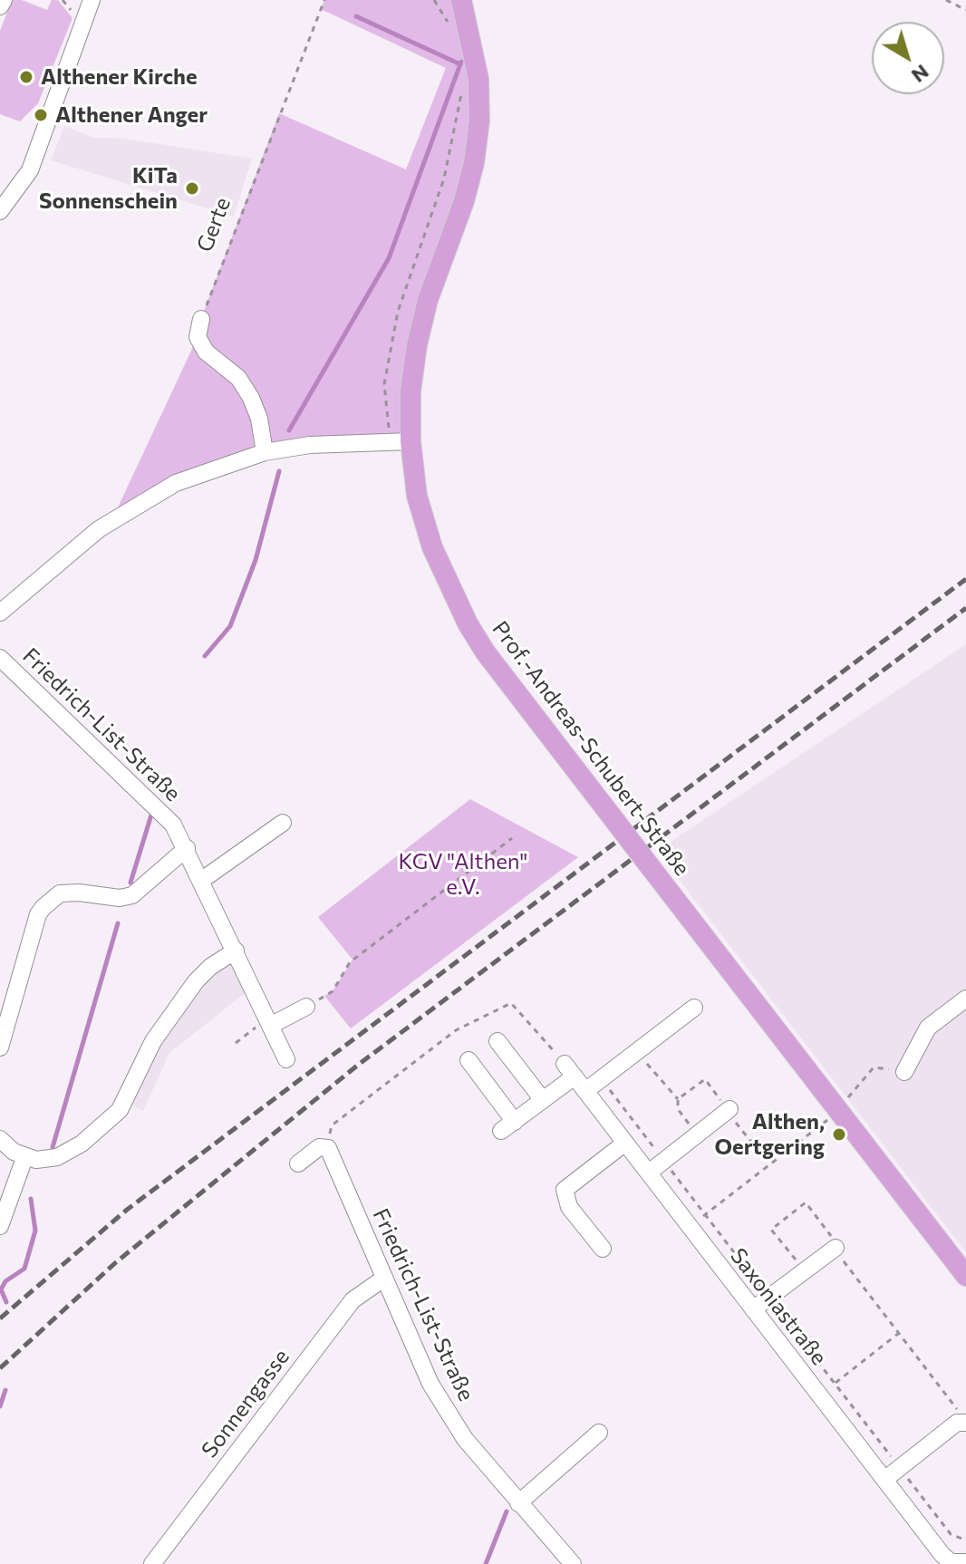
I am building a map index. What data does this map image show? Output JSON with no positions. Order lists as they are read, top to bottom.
{
  "streets": {
    "main road": ["Prof.-Andreas-Schubert-Straße"],
    "street": ["Friedrich-List-Straße", "Saxoniastraße", "Sonnengasse"],
    "path": ["Gerte"]
  },
  "crossings": [
    ["Friedrich-List-Straße", "Sonnengasse"]
  ],
  "parks": ["KGV \"Althen\" e.V."],
  "places": [
    "Althener Kirche",
    "Althener Anger",
    "KiTa Sonnenschein",
    "Althen, Oertgering"
  ],
  "north": "bottom right"
}
